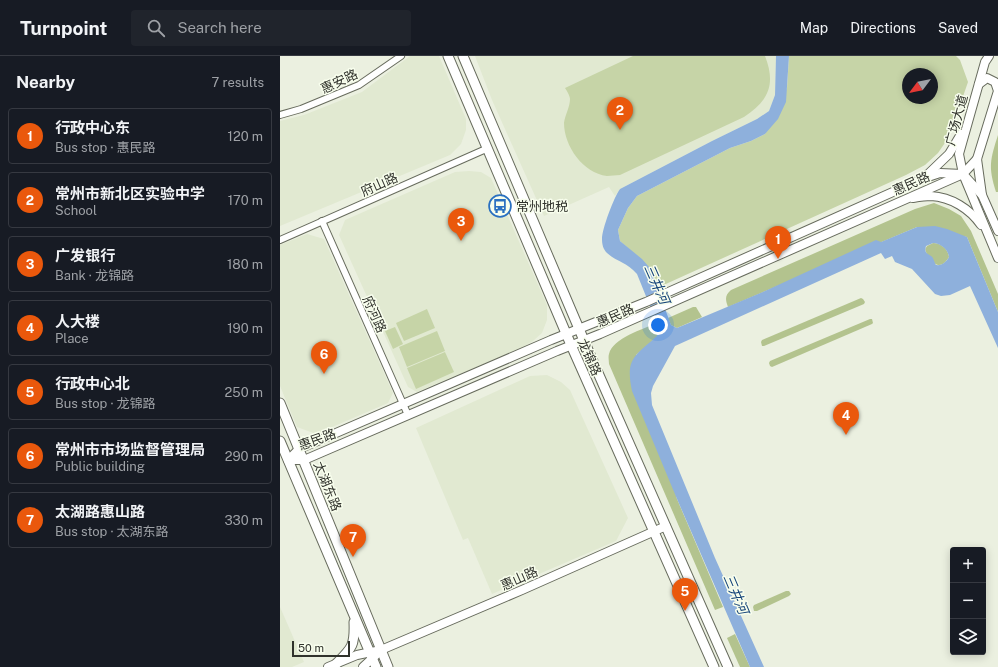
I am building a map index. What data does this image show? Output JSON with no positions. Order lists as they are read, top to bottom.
{
  "streets": {
    "main road": ["龙锦路", "太湖东路"],
    "street": [
      "惠安路",
      "广场大道",
      "惠民路",
      "府山路",
      "府河路",
      "惠山路"
    ]
  },
  "crossings": [
    ["广场大道", "惠民路"],
    ["惠民路", "府河路"],
    ["惠民路", "龙锦路"],
    ["惠民路", "太湖东路"],
    ["府山路", "府河路"],
    ["府山路", "龙锦路"],
    ["龙锦路", "惠山路"],
    ["太湖东路", "惠山路"]
  ],
  "water": ["三井河"],
  "places": {
    "bus stop": ["常州地税"]
  },
  "scale_bar": "50 m",
  "north": "bottom left",
  "page": {
    "header": "Turnpoint",
    "search": "Search here",
    "nav": ["Map", "Directions", "Saved"],
    "heading": ["Nearby", "7 results"],
    "pins": [
      "2",
      "3",
      "1",
      "6",
      "4",
      "7",
      "5"
    ],
    "list": [
      {
        "mark": "1",
        "name": "行政中心东",
        "note": "Bus stop · 惠民路",
        "value": "120 m"
      },
      {
        "mark": "2",
        "name": "常州市新北区实验中学",
        "note": "School",
        "value": "170 m"
      },
      {
        "mark": "3",
        "name": "广发银行",
        "note": "Bank · 龙锦路",
        "value": "180 m"
      },
      {
        "mark": "4",
        "name": "人大楼",
        "note": "Place",
        "value": "190 m"
      },
      {
        "mark": "5",
        "name": "行政中心北",
        "note": "Bus stop · 龙锦路",
        "value": "250 m"
      },
      {
        "mark": "6",
        "name": "常州市市场监督管理局",
        "note": "Public building",
        "value": "290 m"
      },
      {
        "mark": "7",
        "name": "太湖路惠山路",
        "note": "Bus stop · 太湖东路",
        "value": "330 m"
      }
    ],
    "map_buttons": ["+", "−"],
    "scale": "50 m"
  }
}
